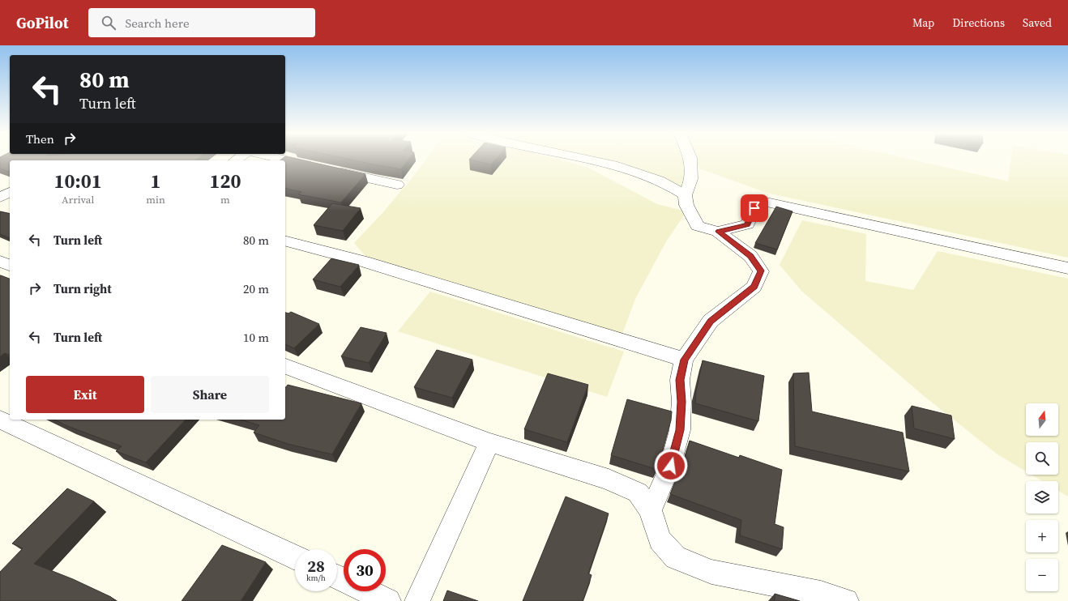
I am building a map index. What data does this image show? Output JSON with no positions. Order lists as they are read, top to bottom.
{
  "north": "top",
  "page": {
    "header": "GoPilot",
    "search": "Search here",
    "nav": ["Map", "Directions", "Saved"],
    "turn": ["80 m", "Turn left"],
    "then": "Then",
    "eta": [
      "10:01",
      "Arrival",
      "1",
      "min",
      "120",
      "m"
    ],
    "list": [
      {
        "name": "Turn left",
        "value": "80 m"
      },
      {
        "name": "Turn right",
        "value": "20 m"
      },
      {
        "name": "Turn left",
        "value": "10 m"
      }
    ],
    "buttons": ["Exit", "Share"],
    "map_buttons": ["+", "−"],
    "speed": "28 km/h",
    "limit": "30"
  }
}
